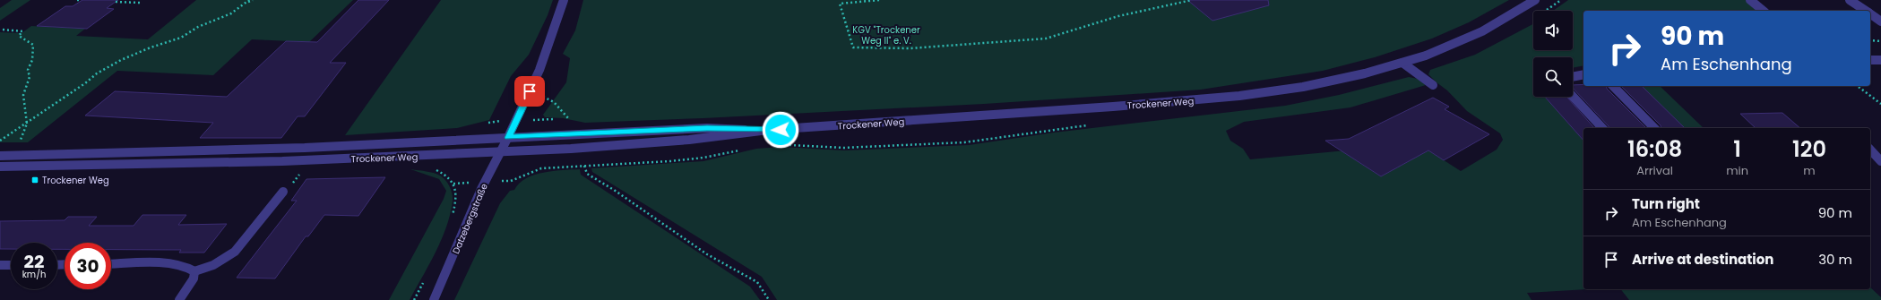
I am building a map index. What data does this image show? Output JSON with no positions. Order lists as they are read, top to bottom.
{
  "streets": {
    "street": ["Trockener Weg", "Datzebergstraße"]
  },
  "crossings": [
    ["Trockener Weg", "Datzebergstraße"]
  ],
  "parks": ["KGV \"Trockener Weg II\" e. V."],
  "places": {
    "transit": ["Trockener Weg"]
  },
  "page": {
    "turn": ["90 m", "Am Eschenhang"],
    "eta": [
      "16:08",
      "Arrival",
      "1",
      "min",
      "120",
      "m"
    ],
    "list": [
      {
        "name": "Turn right",
        "note": "Am Eschenhang",
        "value": "90 m"
      },
      {
        "name": "Arrive at destination",
        "value": "30 m"
      }
    ],
    "speed": "22 km/h",
    "limit": "30"
  }
}
